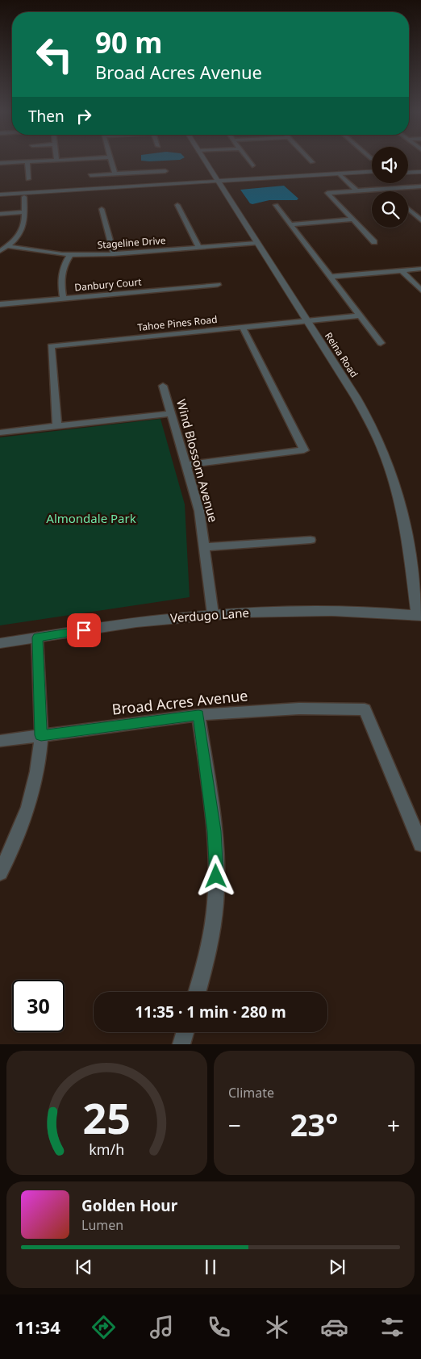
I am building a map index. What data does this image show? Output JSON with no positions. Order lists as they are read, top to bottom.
{
  "streets": {
    "street": [
      "Stageline Drive",
      "Danbury Court",
      "Tahoe Pines Road",
      "Reina Road",
      "Wind Blossom Avenue",
      "Verdugo Lane",
      "Broad Acres Avenue"
    ]
  },
  "crossings": [
    ["Stageline Drive", "Reina Road"],
    ["Tahoe Pines Road", "Reina Road"],
    ["Reina Road", "Verdugo Lane"],
    ["Wind Blossom Avenue", "Verdugo Lane"]
  ],
  "parks": ["Almondale Park"],
  "page": {
    "turn": ["90 m", "Broad Acres Avenue"],
    "then": "Then",
    "limit": "30",
    "trip": "11:35 · 1 min · 280 m",
    "tile": "Climate",
    "heat": ["−", "23°", "+"],
    "song": ["Golden Hour", "Lumen"],
    "tabs": "11:34",
    "gauge": ["25", "km/h"]
  }
}
